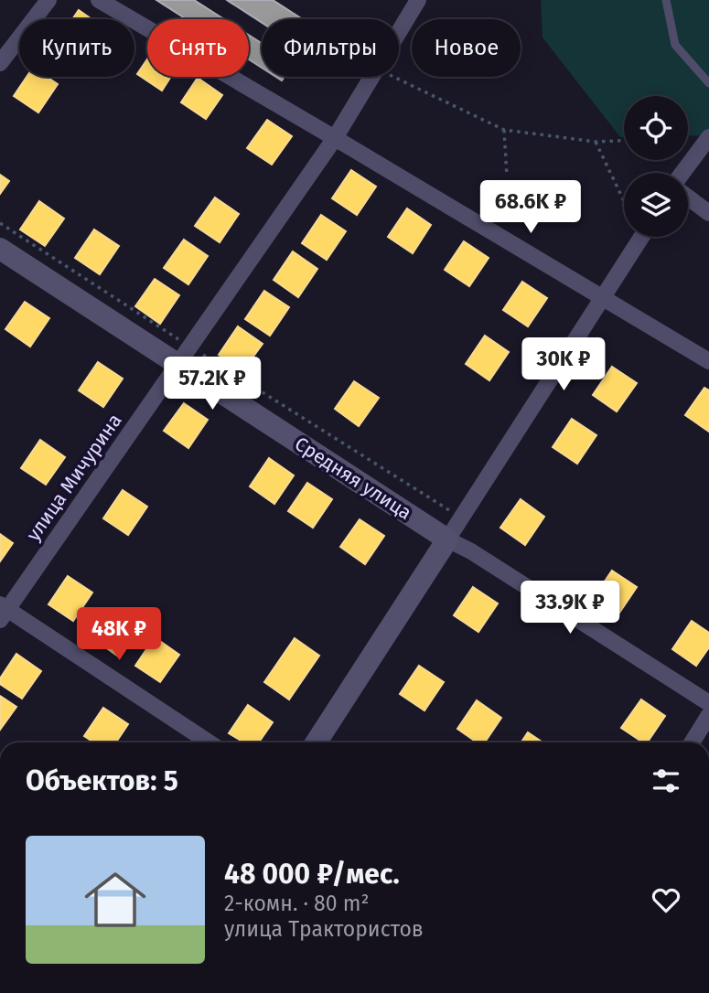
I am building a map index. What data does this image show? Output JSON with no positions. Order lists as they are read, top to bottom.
{
  "streets": {
    "main road": ["Средняя улица"],
    "street": ["улица Мичурина"]
  },
  "crossings": [
    ["улица Мичурина", "Средняя улица"]
  ],
  "page": {
    "chip": [
      "Купить",
      "Снять",
      "Фильтры",
      "Новое"
    ],
    "price": [
      "68.6K ₽",
      "30K ₽",
      "57.2K ₽",
      "33.9K ₽",
      "48K ₽"
    ],
    "heading": "Объектов: 5",
    "list": [
      {
        "name": "48 000 ₽/мес.",
        "note": "2-комн. · 80 m² · улица Трактористов"
      }
    ]
  }
}
